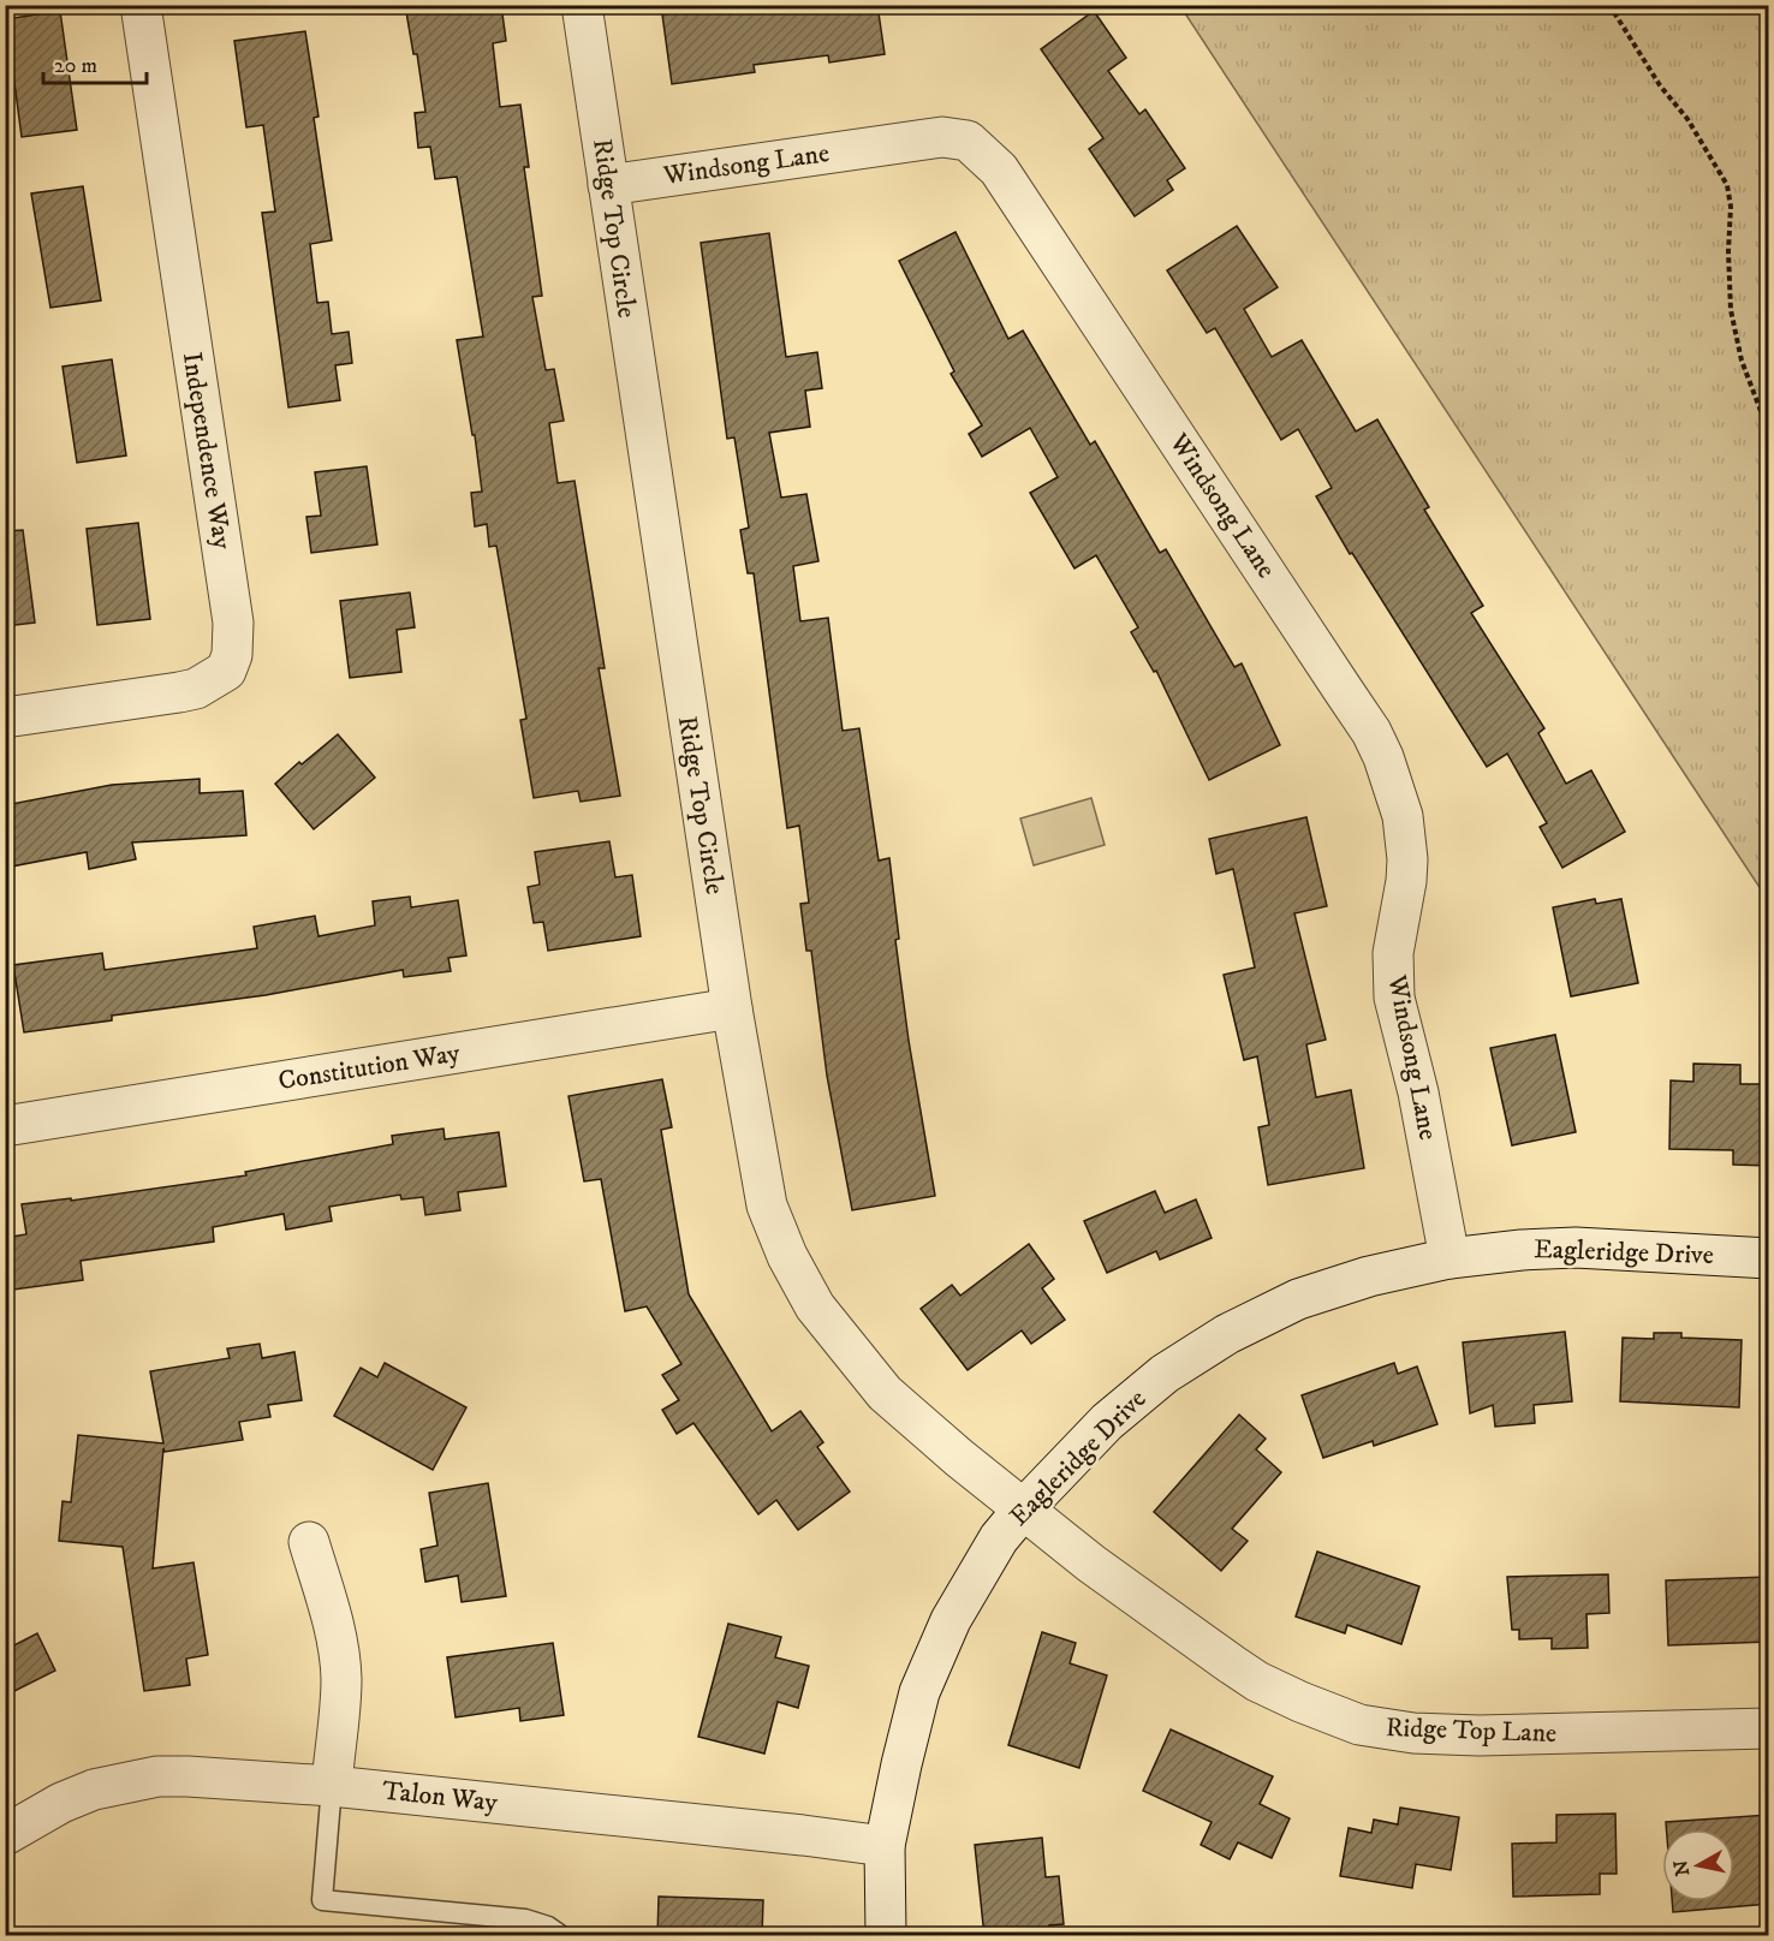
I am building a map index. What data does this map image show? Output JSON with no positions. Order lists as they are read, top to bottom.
{
  "streets": {
    "street": [
      "Windsong Lane",
      "Ridge Top Circle",
      "Independence Way",
      "Constitution Way",
      "Eagleridge Drive",
      "Ridge Top Lane",
      "Talon Way"
    ]
  },
  "crossings": [
    ["Windsong Lane", "Ridge Top Circle"],
    ["Windsong Lane", "Eagleridge Drive"],
    ["Ridge Top Circle", "Constitution Way"],
    ["Ridge Top Circle", "Eagleridge Drive"],
    ["Ridge Top Circle", "Ridge Top Lane"],
    ["Eagleridge Drive", "Ridge Top Lane"],
    ["Eagleridge Drive", "Talon Way"]
  ],
  "scale_bar": "20 m",
  "north": "left"
}
